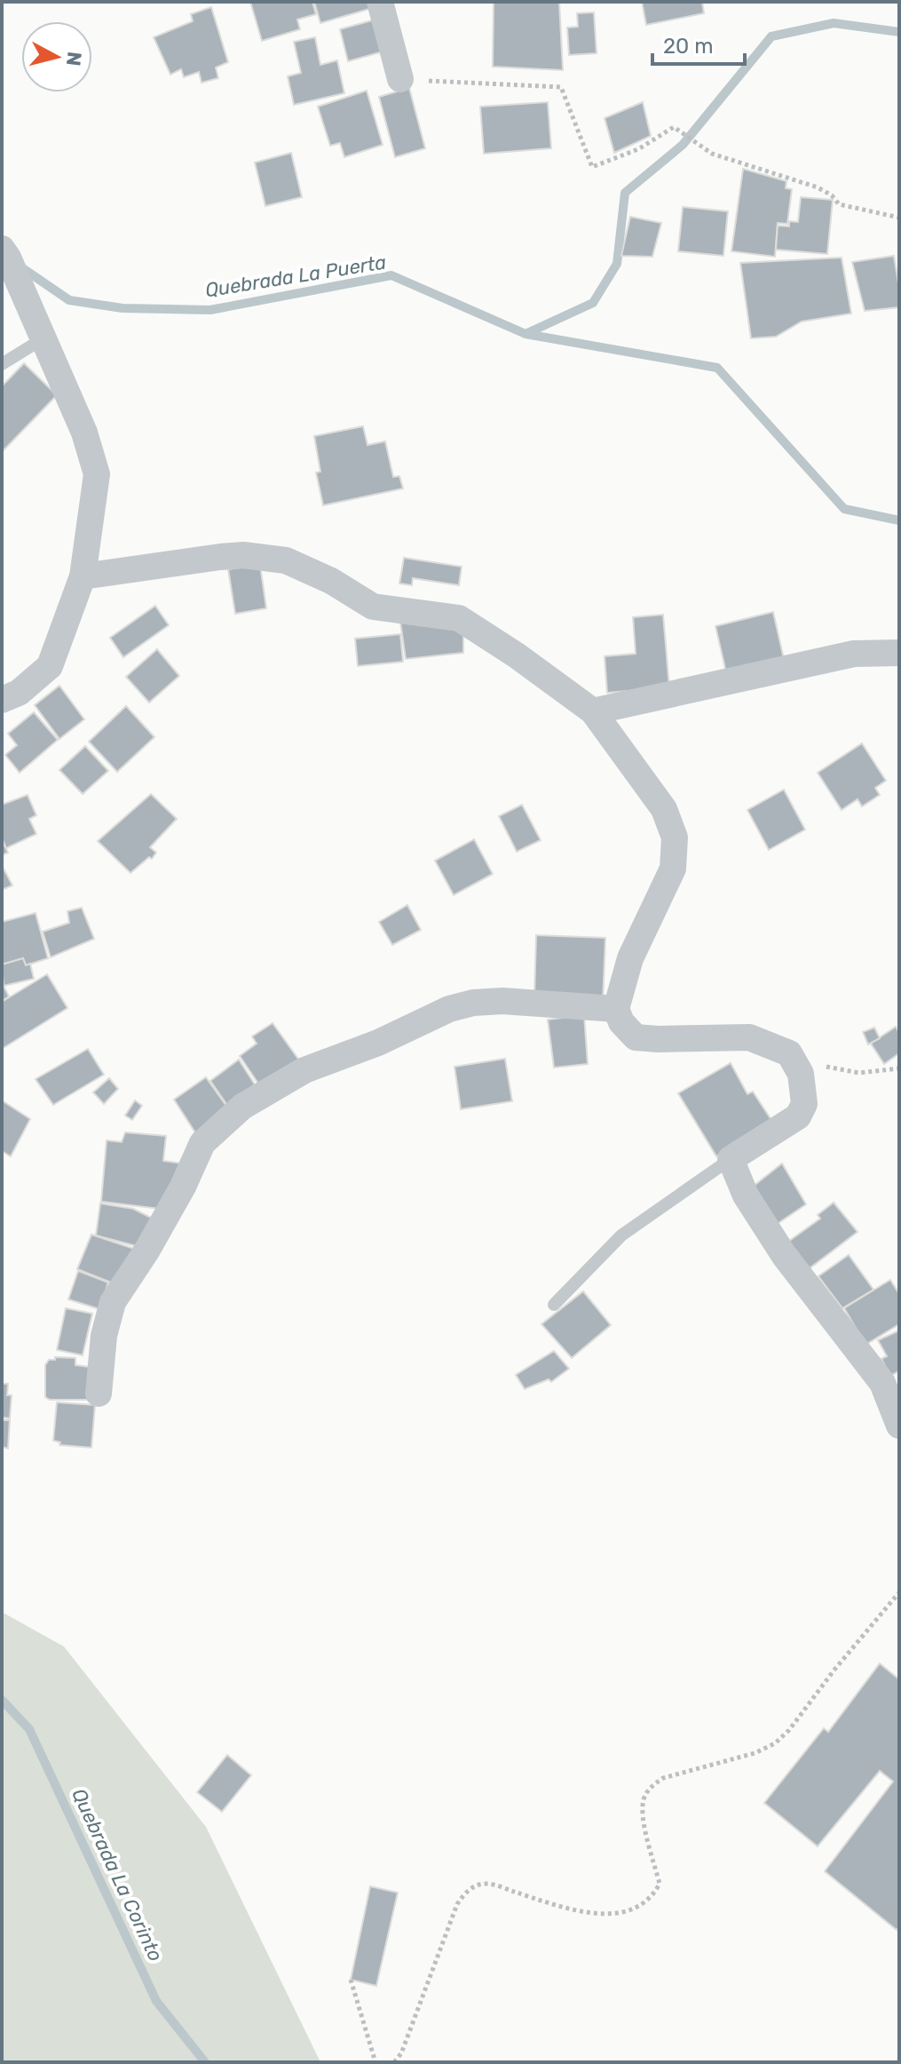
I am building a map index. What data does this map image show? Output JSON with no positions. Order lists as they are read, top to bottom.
{
  "water": ["Quebrada La Puerta", "Quebrada La Corinto"],
  "scale_bar": "20 m",
  "north": "right"
}
